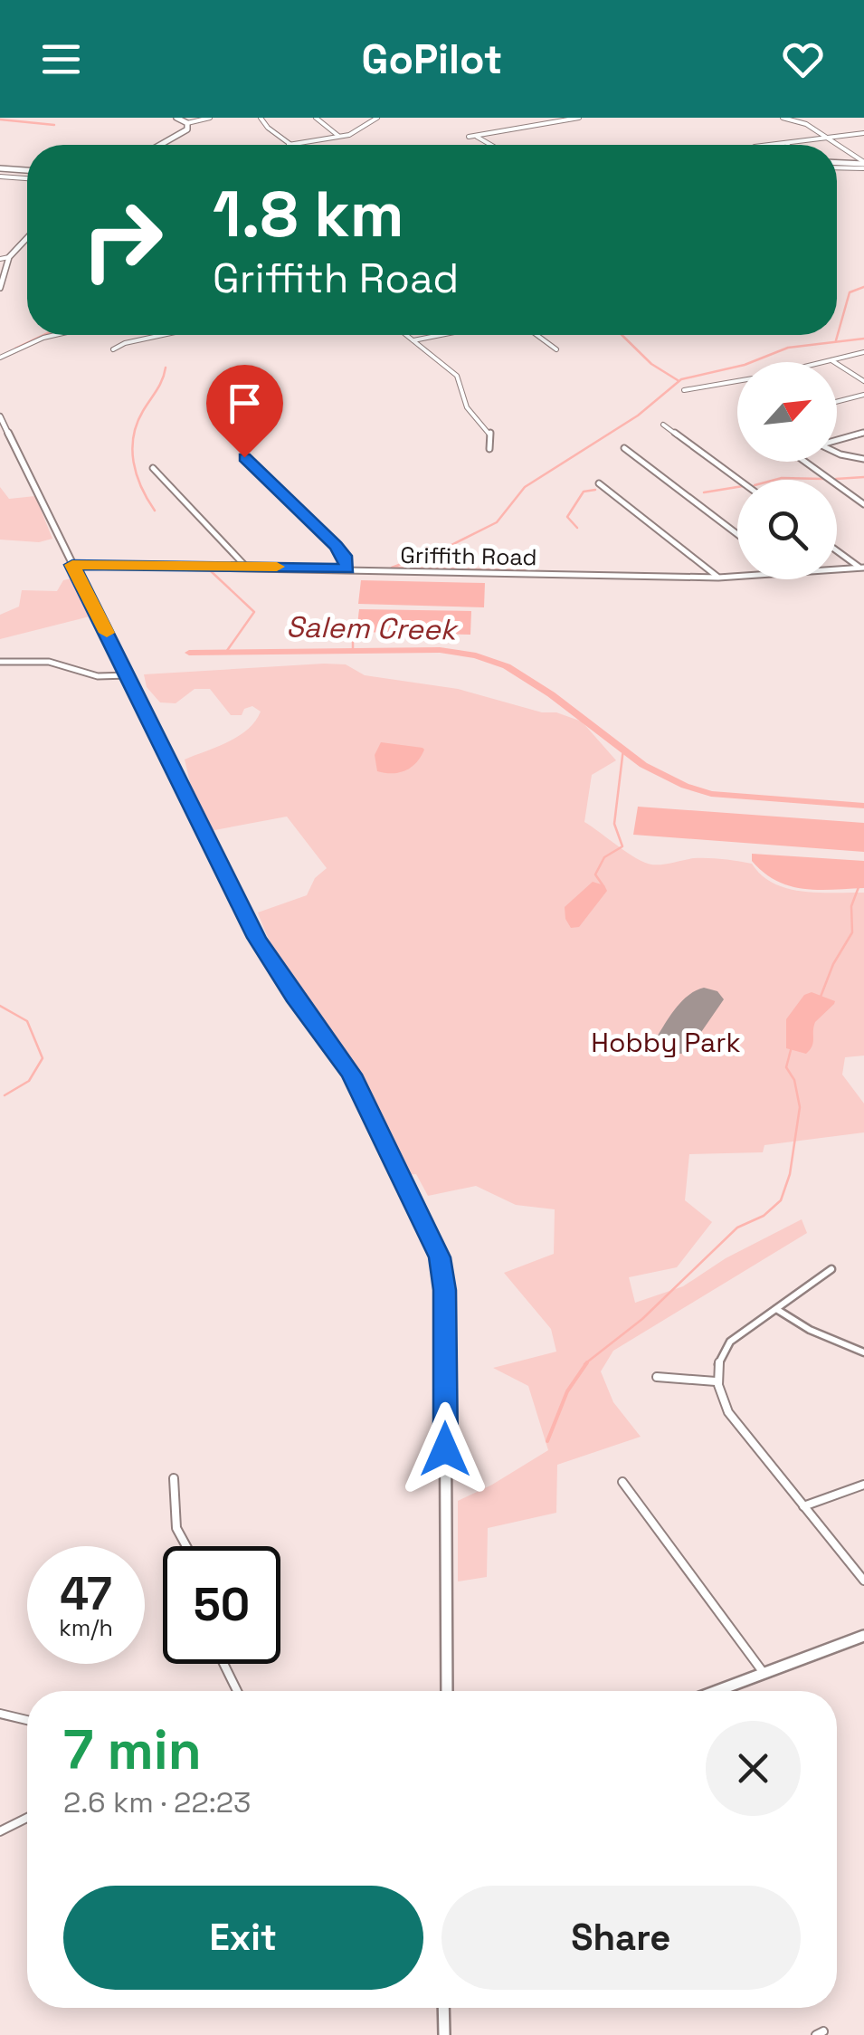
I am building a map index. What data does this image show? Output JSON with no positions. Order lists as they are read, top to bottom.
{
  "streets": {
    "street": ["Griffith Road"]
  },
  "water": ["Salem Creek"],
  "parks": ["Hobby Park"],
  "north": "top right",
  "page": {
    "header": "GoPilot",
    "turn": ["1.8 km", "Griffith Road"],
    "speed": "47 km/h",
    "limit": "50",
    "heading": ["7 min", "2.6 km · 22:23"],
    "buttons": ["Exit", "Share"]
  }
}
